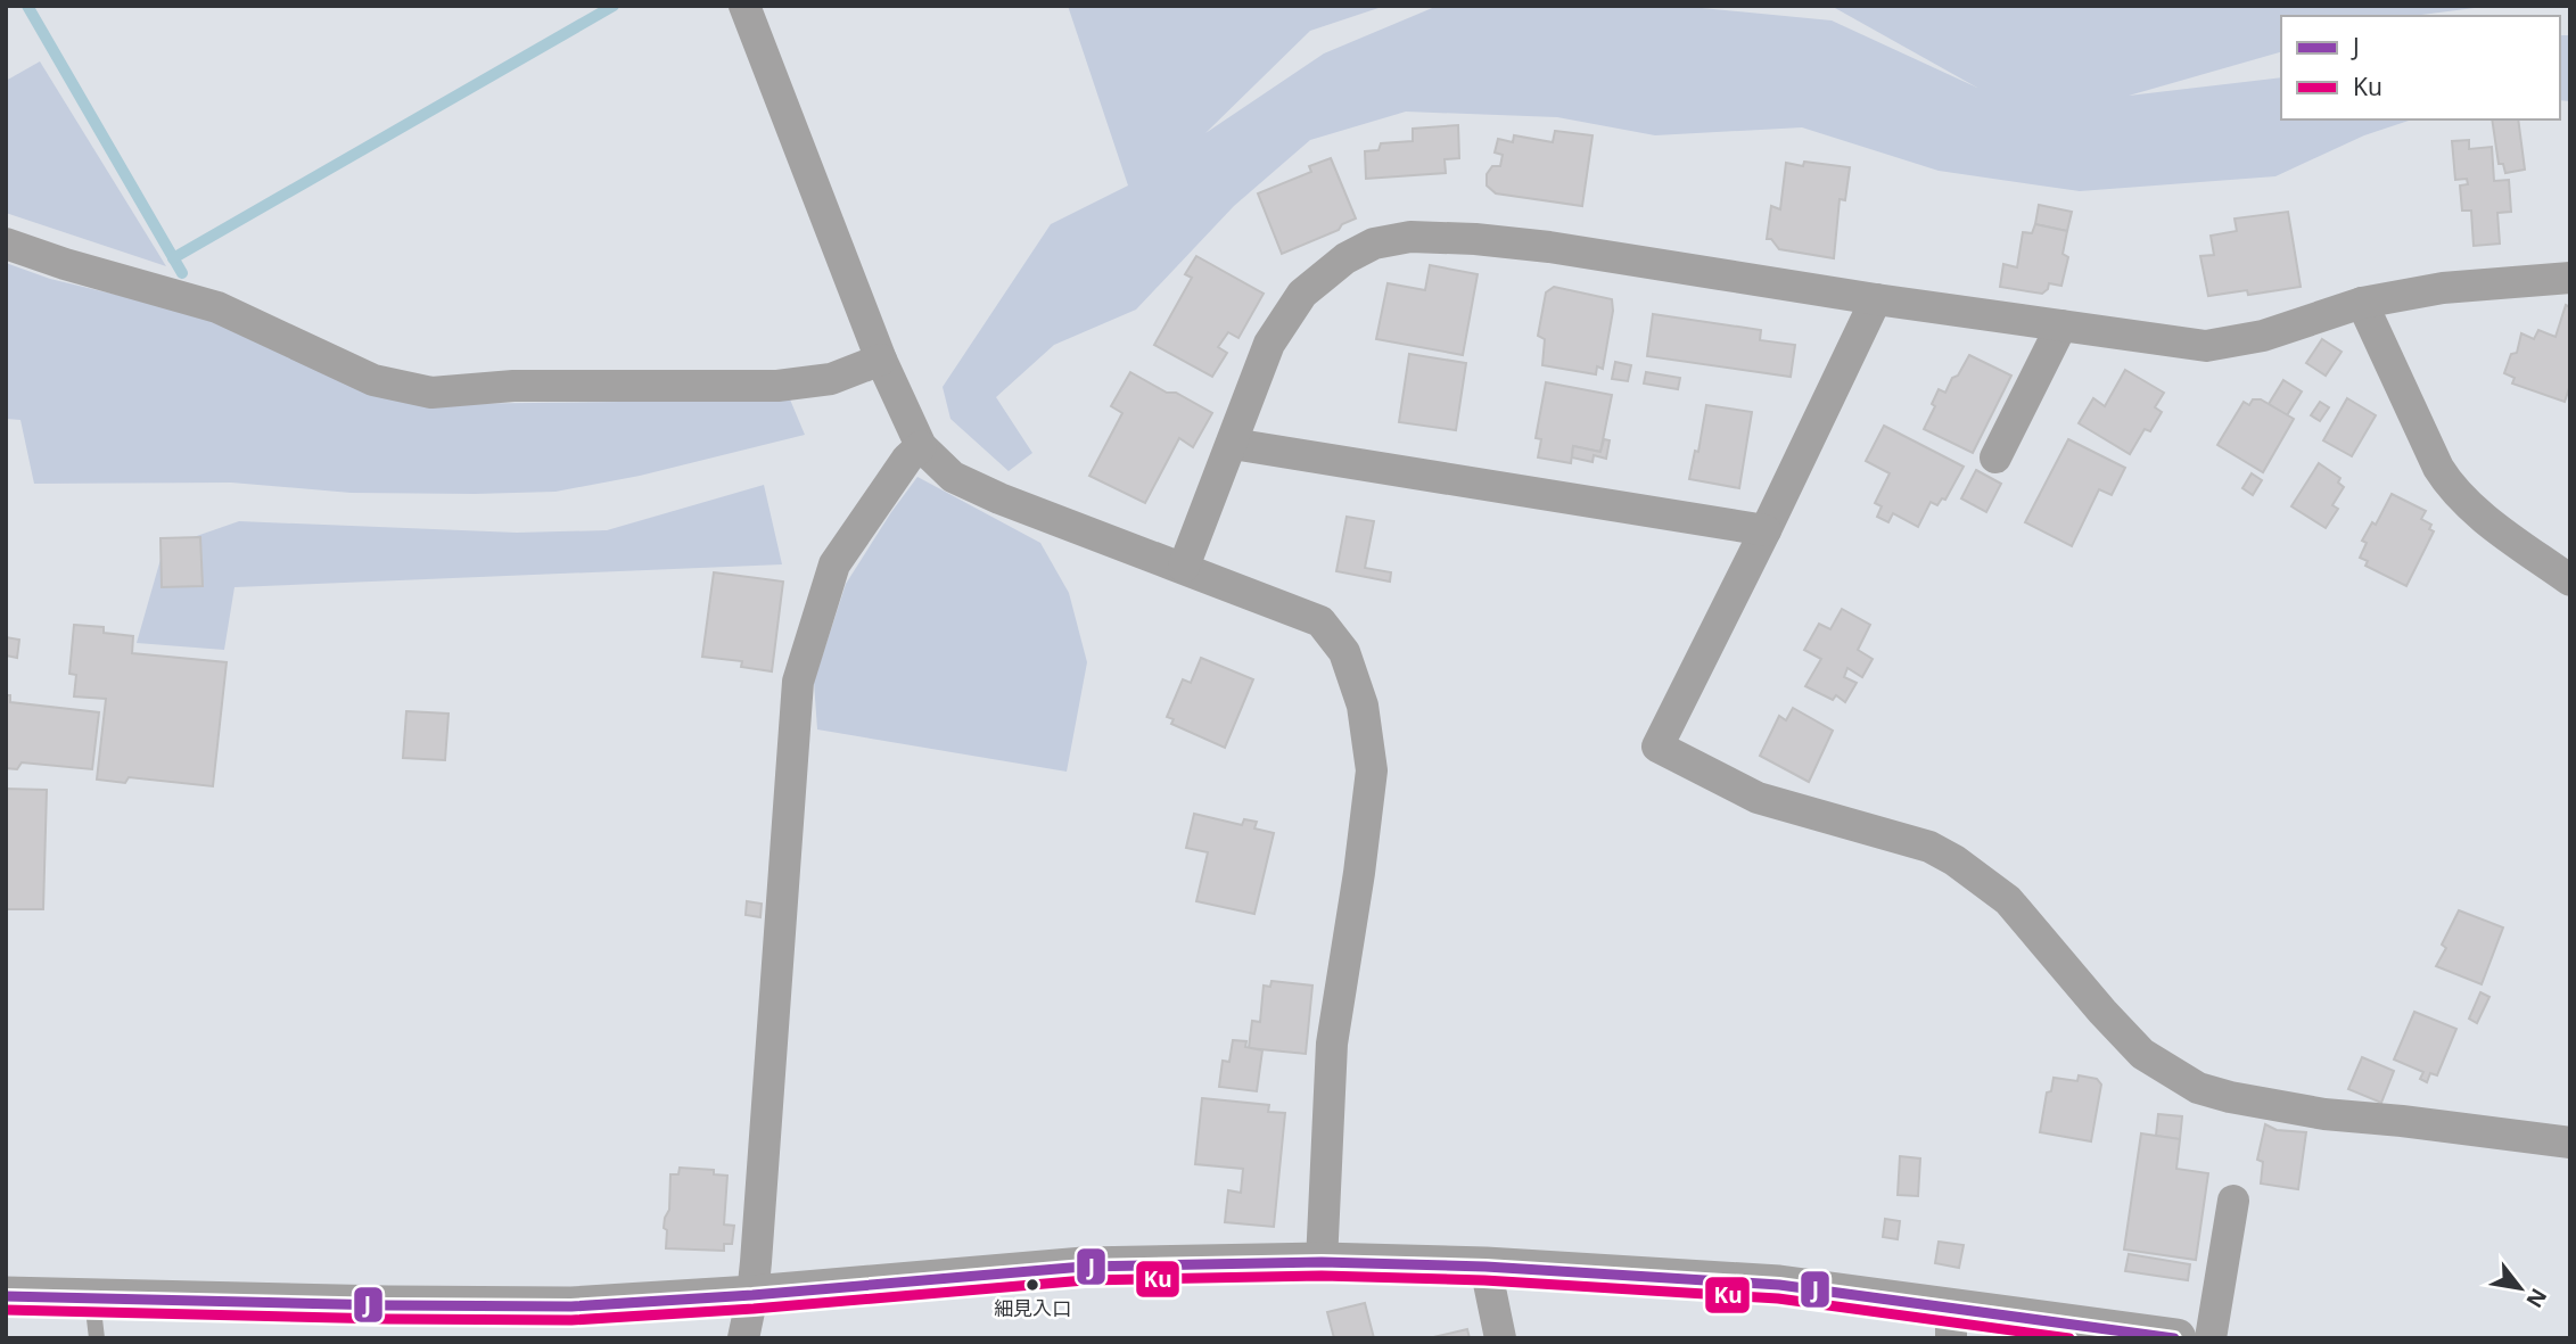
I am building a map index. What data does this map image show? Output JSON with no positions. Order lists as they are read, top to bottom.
{
  "places": ["細見入口"],
  "lines": ["transit line J", "transit line Ku"],
  "legend": ["J", "Ku"],
  "north": "bottom right"
}
